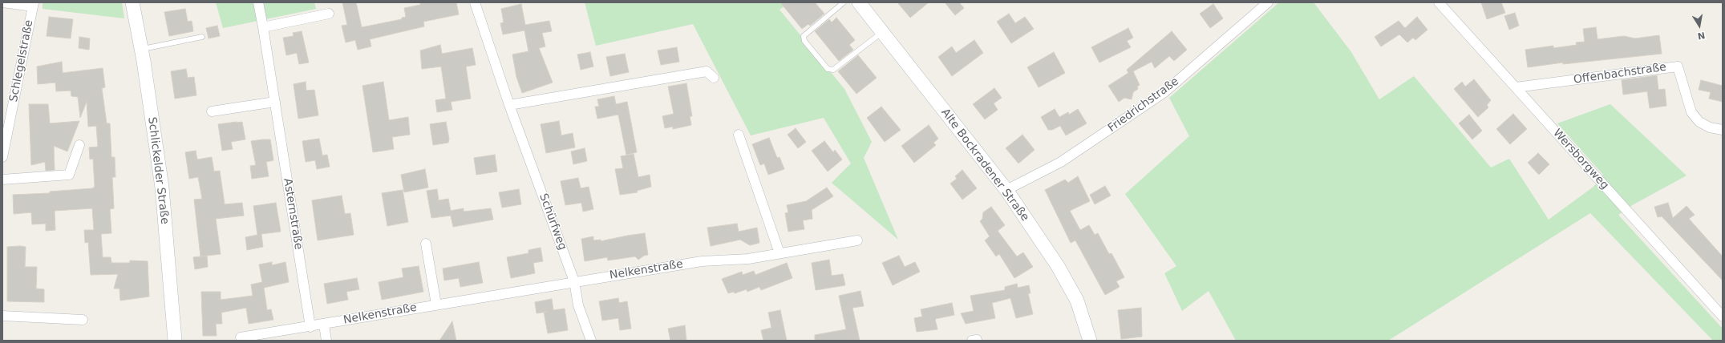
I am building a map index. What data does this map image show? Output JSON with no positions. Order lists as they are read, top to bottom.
{
  "streets": {
    "street": [
      "Schlegelstraße",
      "Offenbachstraße",
      "Friedrichstraße",
      "Wersborgweg",
      "Alte Bockradener Straße",
      "Schlickelder Straße",
      "Asternstraße",
      "Schürfweg",
      "Nelkenstraße"
    ]
  },
  "crossings": [
    ["Offenbachstraße", "Wersborgweg"],
    ["Friedrichstraße", "Alte Bockradener Straße"],
    ["Asternstraße", "Nelkenstraße"],
    ["Schürfweg", "Nelkenstraße"]
  ],
  "north": "bottom"
}
